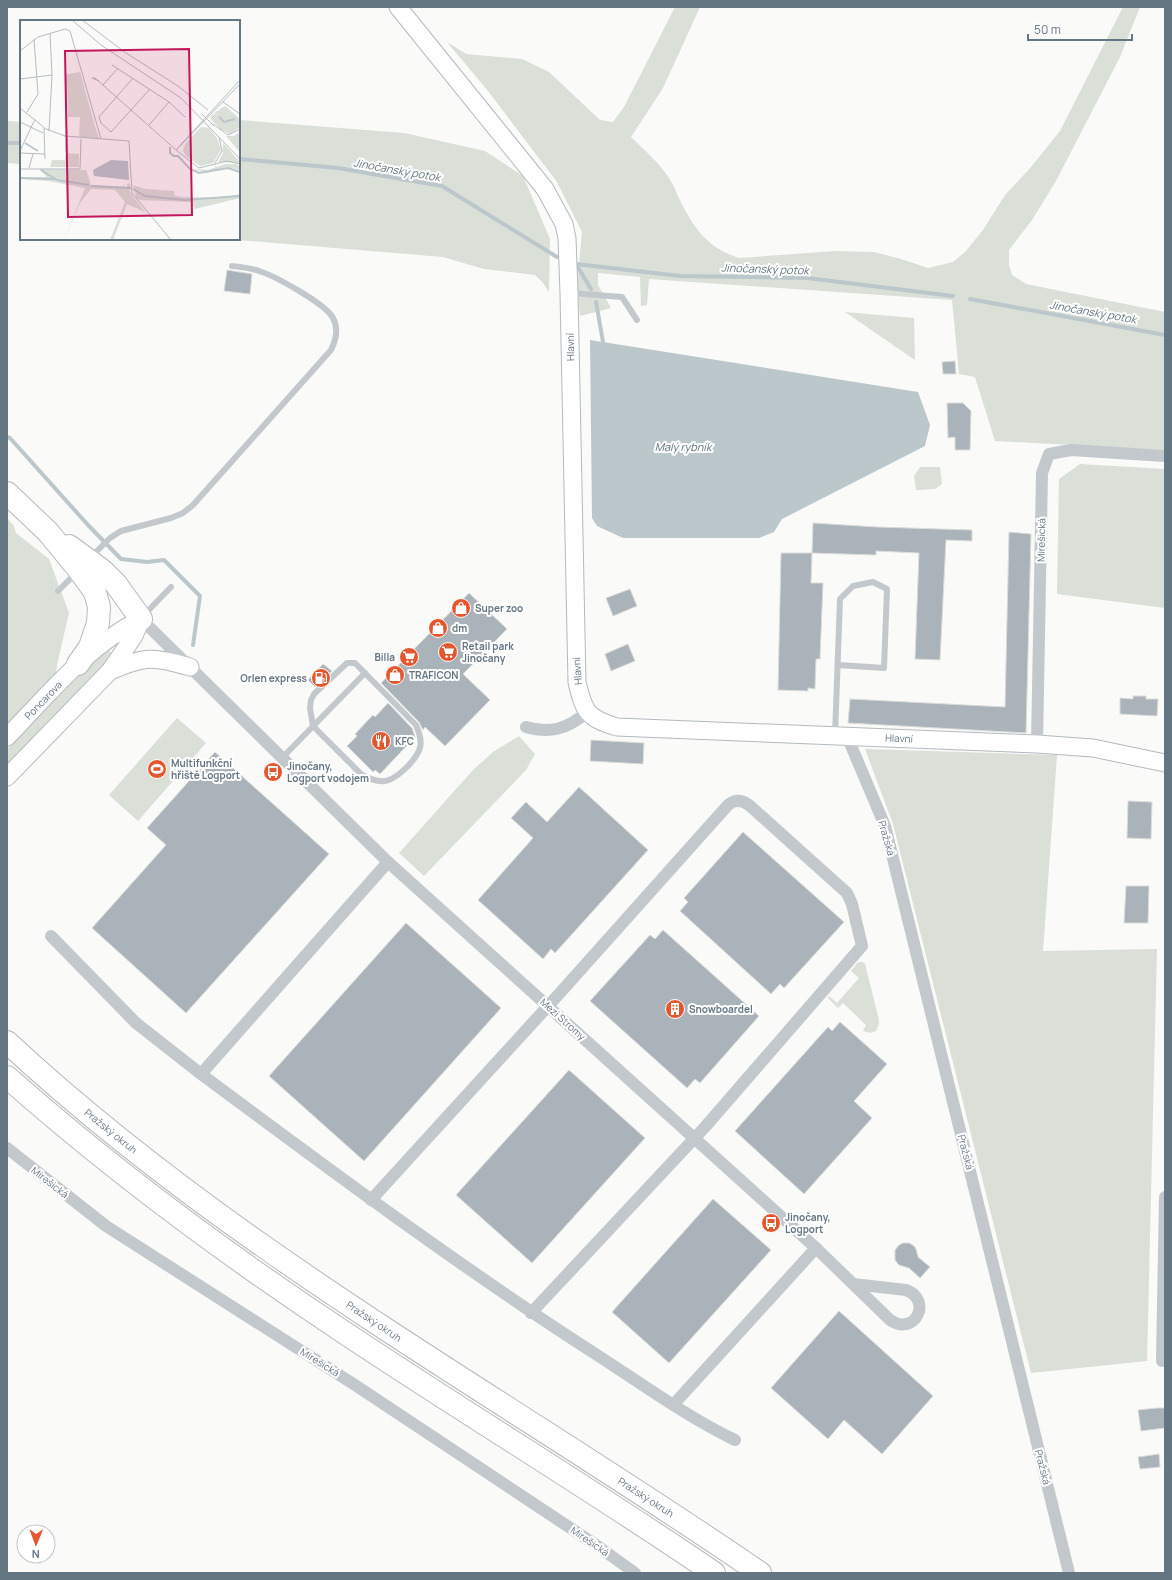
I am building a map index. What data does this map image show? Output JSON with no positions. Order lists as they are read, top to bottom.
{
  "streets": {
    "highway": ["Pražský okruh"],
    "street": [
      "Hlavní",
      "Mirešická",
      "Poncarova",
      "Pražská",
      "Mezi Stromy"
    ]
  },
  "crossings": [
    ["Hlavní", "Mirešická"],
    ["Hlavní", "Pražská"],
    ["Poncarova", "Mezi Stromy"]
  ],
  "water": ["Jinočanský potok", "Malý rybník"],
  "places": {
    "shop": ["Super zoo", "dm", "TRAFICON"],
    "supermarket": ["Retail park Jinočany", "Billa"],
    "fuel station": ["Orlen express"],
    "restaurant": ["KFC"],
    "sports": ["Multifunkční hřiště Logport"],
    "bus stop": ["Jinočany, Logport vodojem", "Jinočany, Logport"],
    "building": ["Snowboardel"]
  },
  "scale_bar": "50 m",
  "north": "bottom"
}
